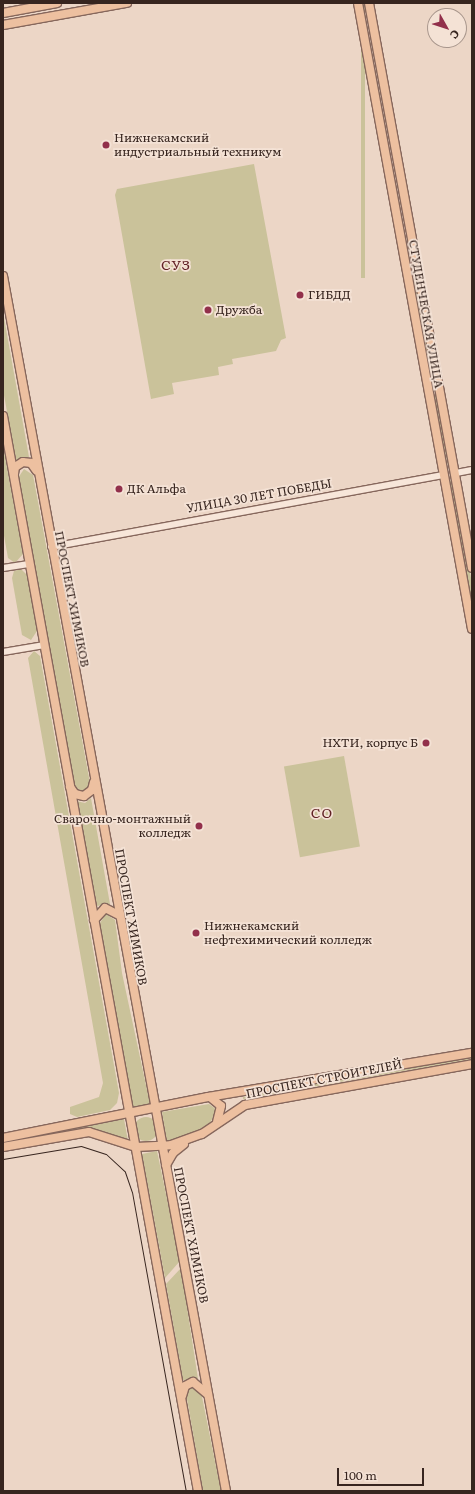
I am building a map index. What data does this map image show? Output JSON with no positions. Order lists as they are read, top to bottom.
{
  "streets": {
    "main road": [
      "СТУДЕНЧЕСКАЯ УЛИЦА",
      "УЛИЦА 30 ЛЕТ ПОБЕДЫ",
      "ПРОСПЕКТ ХИМИКОВ",
      "ПРОСПЕКТ СТРОИТЕЛЕЙ"
    ]
  },
  "crossings": [
    ["СТУДЕНЧЕСКАЯ УЛИЦА", "УЛИЦА 30 ЛЕТ ПОБЕДЫ"],
    ["УЛИЦА 30 ЛЕТ ПОБЕДЫ", "ПРОСПЕКТ ХИМИКОВ"],
    ["ПРОСПЕКТ ХИМИКОВ", "ПРОСПЕКТ СТРОИТЕЛЕЙ"]
  ],
  "districts": ["СУЗ", "СО"],
  "places": [
    "Нижнекамский индустриальный техникум",
    "ГИБДД",
    "Дружба",
    "ДК Альфа",
    "НХТИ, корпус Б",
    "Сварочно-монтажный колледж",
    "Нижнекамский нефтехимический колледж"
  ],
  "scale_bar": "100 m",
  "north": "bottom right"
}
